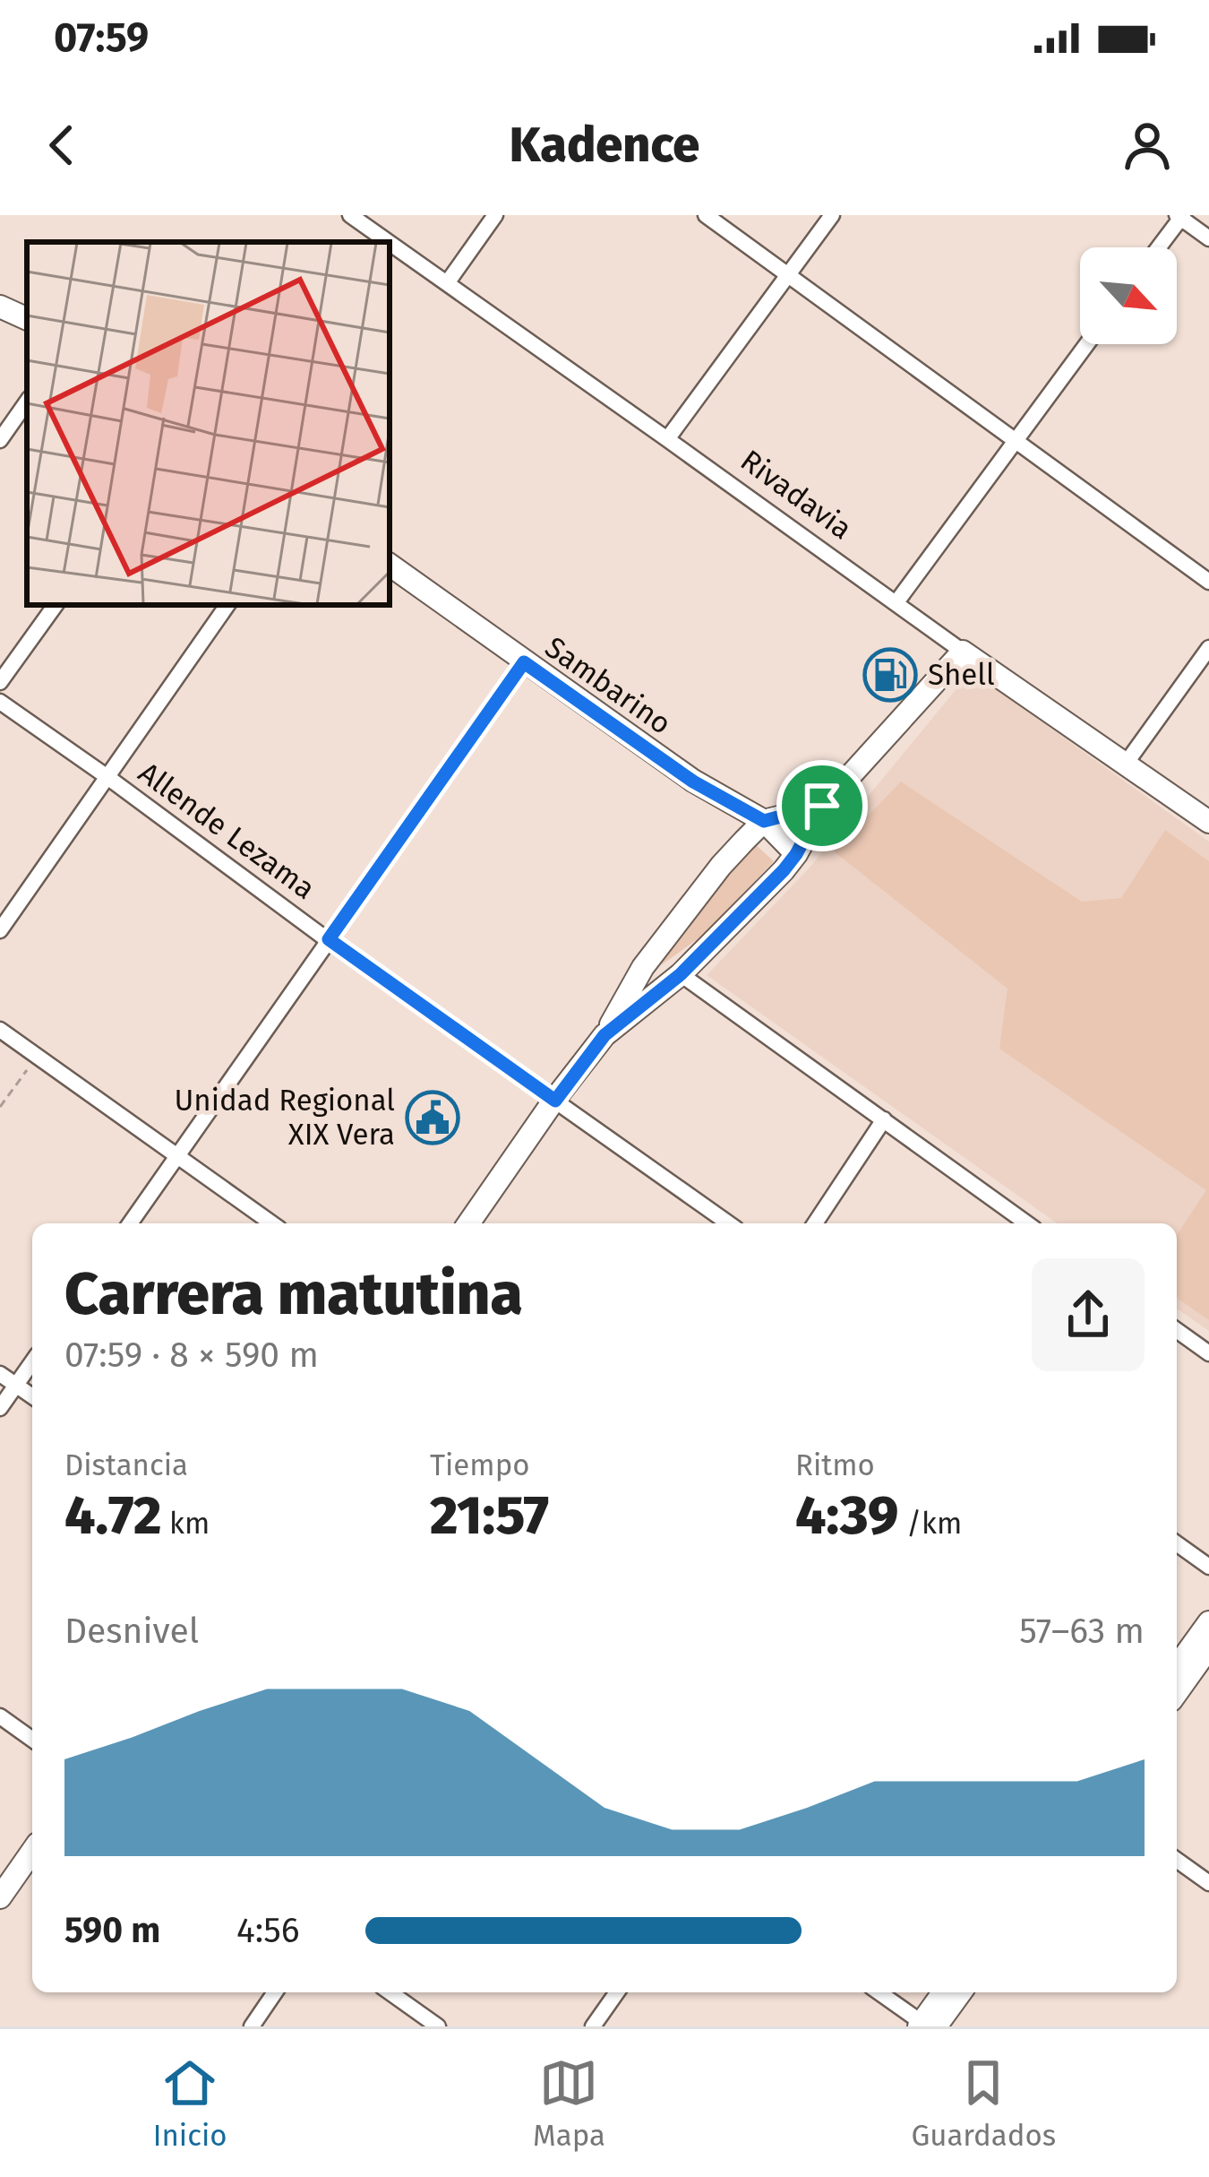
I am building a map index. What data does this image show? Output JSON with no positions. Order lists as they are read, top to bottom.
{
  "streets": {
    "street": ["Rivadavia", "Sambarino", "Allende Lezama"]
  },
  "places": {
    "fuel station": ["Shell"],
    "public building": ["Unidad Regional XIX Vera"]
  },
  "north": "bottom right",
  "page": {
    "status": "07:59",
    "header": "Kadence",
    "heading": ["Carrera matutina", "07:59 · 8 × 590 m"],
    "stats": [
      ["Distancia", "4.72 km"],
      ["Tiempo", "21:57"],
      ["Ritmo", "4:39 /km"]
    ],
    "chart": ["Desnivel", "57–63 m"],
    "list": [
      {
        "name": "590 m",
        "note": "4:56"
      }
    ],
    "tabs": ["Inicio", "Mapa", "Guardados"]
  }
}
